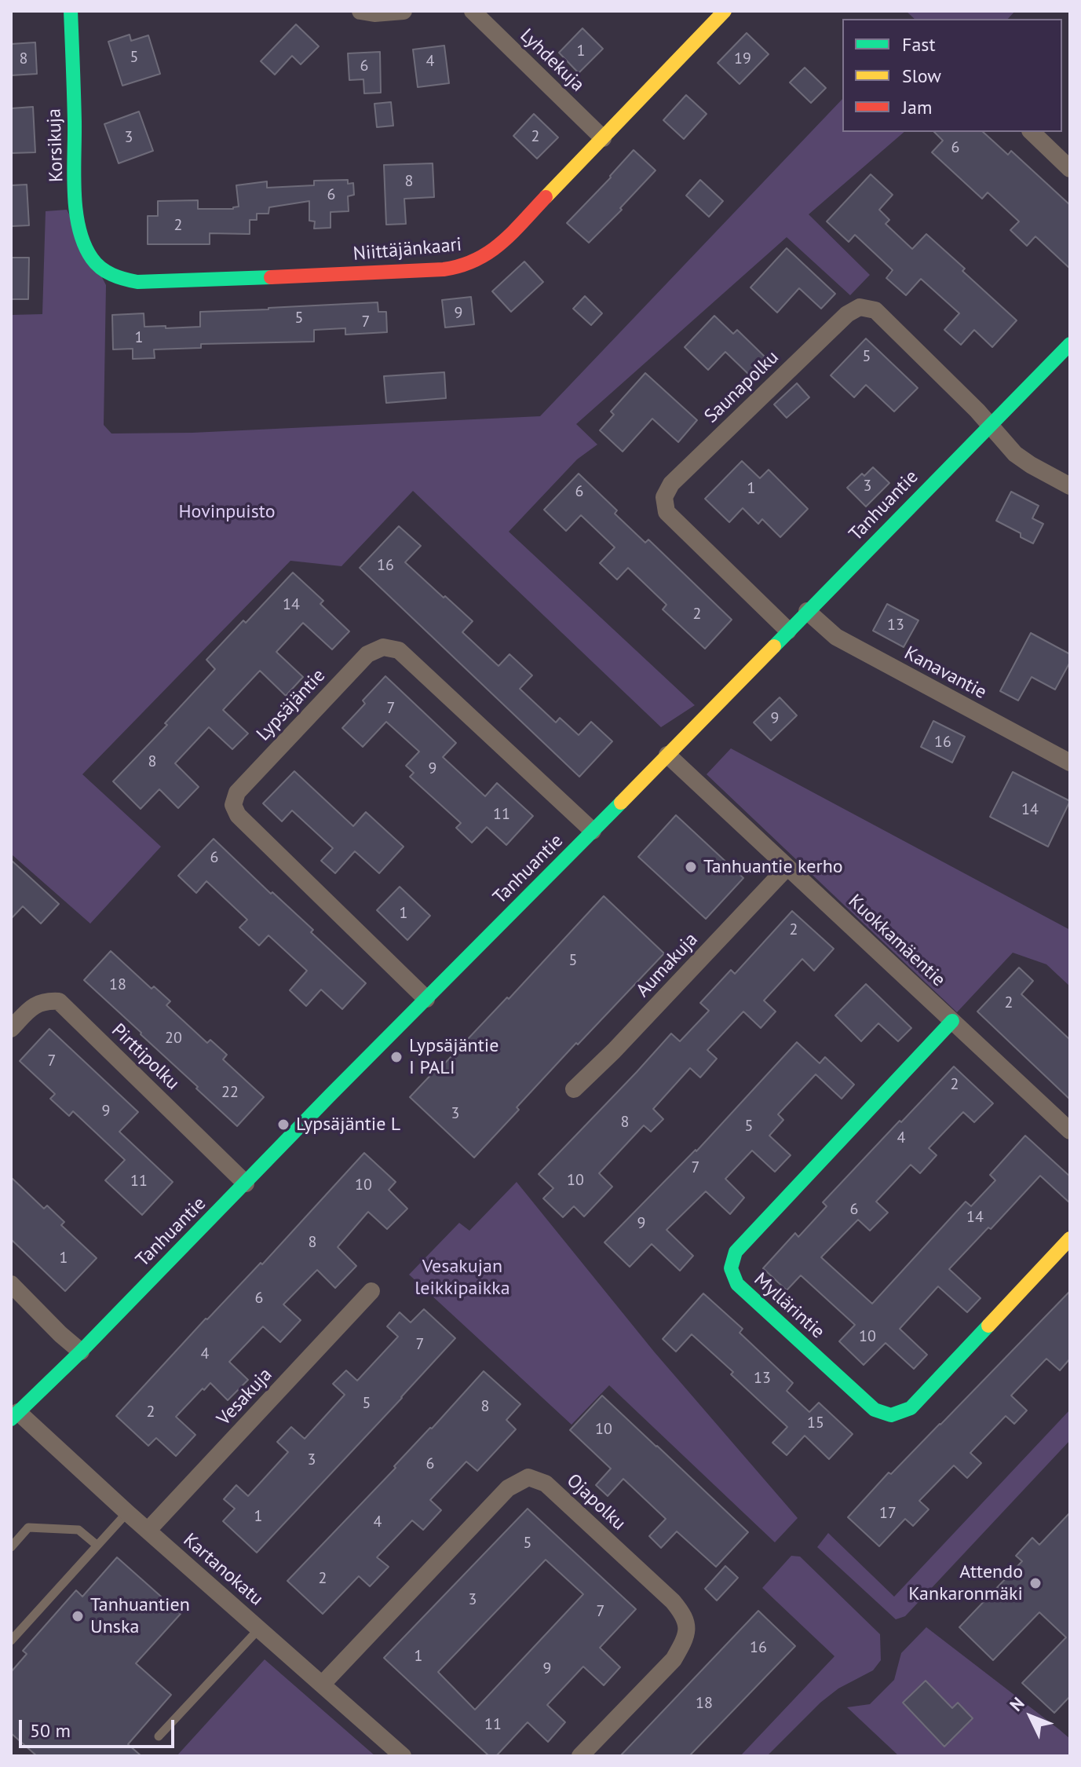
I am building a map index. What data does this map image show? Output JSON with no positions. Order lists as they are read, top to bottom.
{
  "streets": {
    "street": [
      "Lyhdekuja",
      "Korsikuja",
      "Niittäjänkaari",
      "Saunapolku",
      "Tanhuantie",
      "Kanavantie",
      "Lypsäjäntie",
      "Kuokkamäentie",
      "Aumakuja",
      "Pirttipolku",
      "Myllärintie",
      "Vesakuja",
      "Ojapolku",
      "Kartanokatu"
    ]
  },
  "crossings": [
    ["Lyhdekuja", "Niittäjänkaari"],
    ["Korsikuja", "Niittäjänkaari"],
    ["Saunapolku", "Tanhuantie"],
    ["Tanhuantie", "Kanavantie"],
    ["Tanhuantie", "Lypsäjäntie"],
    ["Tanhuantie", "Kuokkamäentie"],
    ["Tanhuantie", "Pirttipolku"],
    ["Tanhuantie", "Kartanokatu"],
    ["Kuokkamäentie", "Aumakuja"],
    ["Kuokkamäentie", "Myllärintie"],
    ["Vesakuja", "Kartanokatu"],
    ["Ojapolku", "Kartanokatu"]
  ],
  "parks": ["Hovinpuisto", "Vesakujan leikkipaikka"],
  "places": [
    "Tanhuantie kerho",
    "Lypsäjäntie I PALI",
    "Lypsäjäntie L",
    "Attendo Kankaronmäki",
    "Tanhuantien Unska"
  ],
  "house_numbers": [
    "1",
    "5",
    "8",
    "19",
    "4",
    "6",
    "2",
    "3",
    "6",
    "8",
    "6",
    "2",
    "9",
    "5",
    "7",
    "1",
    "5",
    "3",
    "1",
    "6",
    "16",
    "14",
    "2",
    "13",
    "7",
    "9",
    "16",
    "8",
    "9",
    "14",
    "11",
    "6",
    "1",
    "2",
    "5",
    "18",
    "2",
    "20",
    "7",
    "2",
    "22",
    "9",
    "3",
    "8",
    "5",
    "4",
    "7",
    "10",
    "11",
    "10",
    "6",
    "14",
    "9",
    "8",
    "1",
    "6",
    "10",
    "7",
    "4",
    "13",
    "5",
    "8",
    "2",
    "15",
    "10",
    "3",
    "6",
    "17",
    "1",
    "4",
    "5",
    "2",
    "3",
    "7",
    "16",
    "1",
    "9",
    "18",
    "11"
  ],
  "legend": ["Fast", "Slow", "Jam"],
  "scale_bar": "50 m",
  "north": "top left"
}
